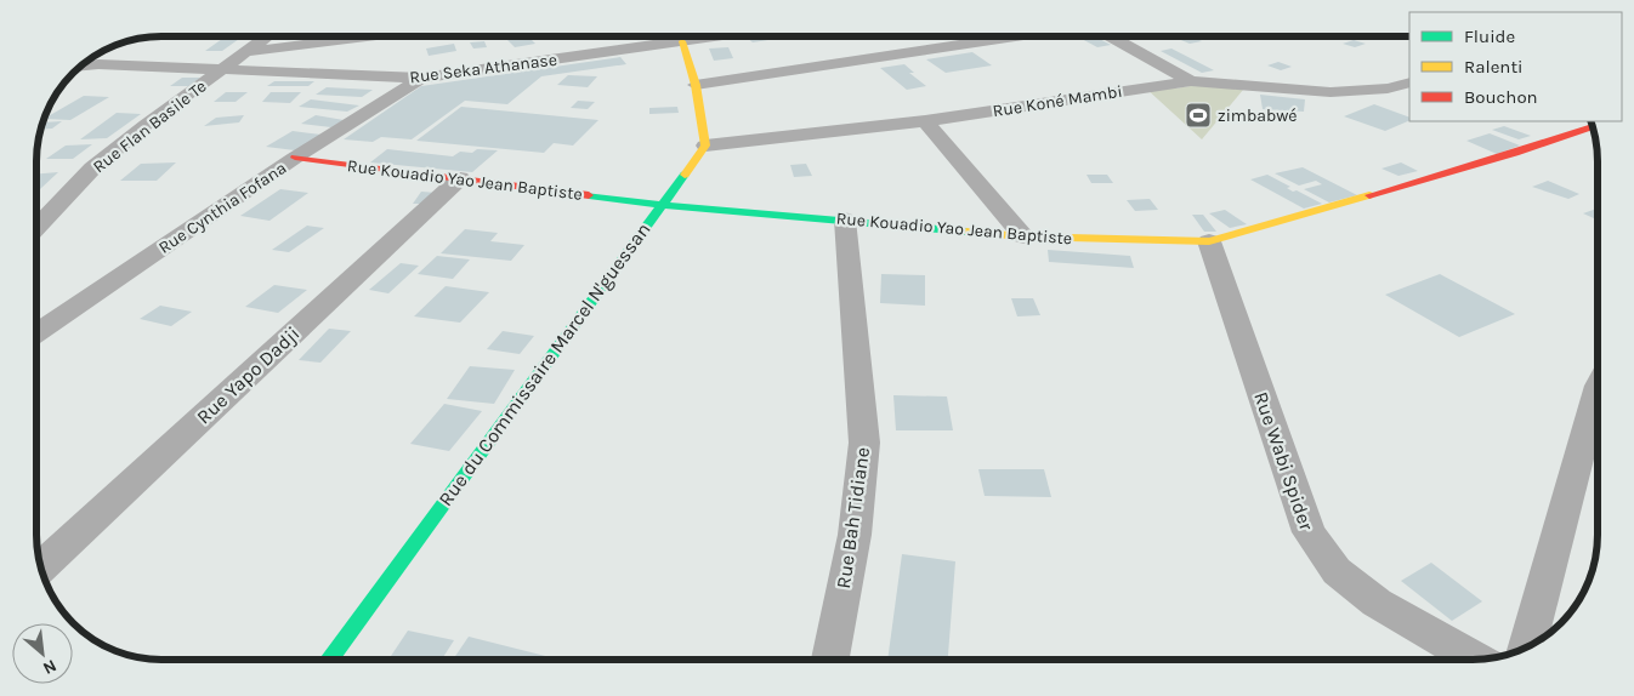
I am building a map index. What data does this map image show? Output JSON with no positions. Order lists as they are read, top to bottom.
{
  "streets": {
    "street": [
      "Rue Seka Athanase",
      "Rue Koné Mambi",
      "Rue Flan Basile Te",
      "Rue Kouadio Yao Jean Baptiste",
      "Rue Cynthia Fofana",
      "Rue du Commissaire Marcel N'guessan",
      "Rue Yapo Dadji",
      "Rue Wabi Spider",
      "Rue Bah Tidiane"
    ]
  },
  "crossings": [
    ["Rue Seka Athanase", "Rue Flan Basile Te"],
    ["Rue Seka Athanase", "Rue Cynthia Fofana"],
    ["Rue Koné Mambi", "Rue du Commissaire Marcel N'guessan"],
    ["Rue Kouadio Yao Jean Baptiste", "Rue Cynthia Fofana"],
    ["Rue Kouadio Yao Jean Baptiste", "Rue du Commissaire Marcel N'guessan"],
    ["Rue Kouadio Yao Jean Baptiste", "Rue Yapo Dadji"],
    ["Rue Kouadio Yao Jean Baptiste", "Rue Wabi Spider"],
    ["Rue Kouadio Yao Jean Baptiste", "Rue Bah Tidiane"]
  ],
  "places": {
    "sports": ["zimbabwé"]
  },
  "legend": ["Fluide", "Ralenti", "Bouchon"],
  "north": "bottom right"
}
